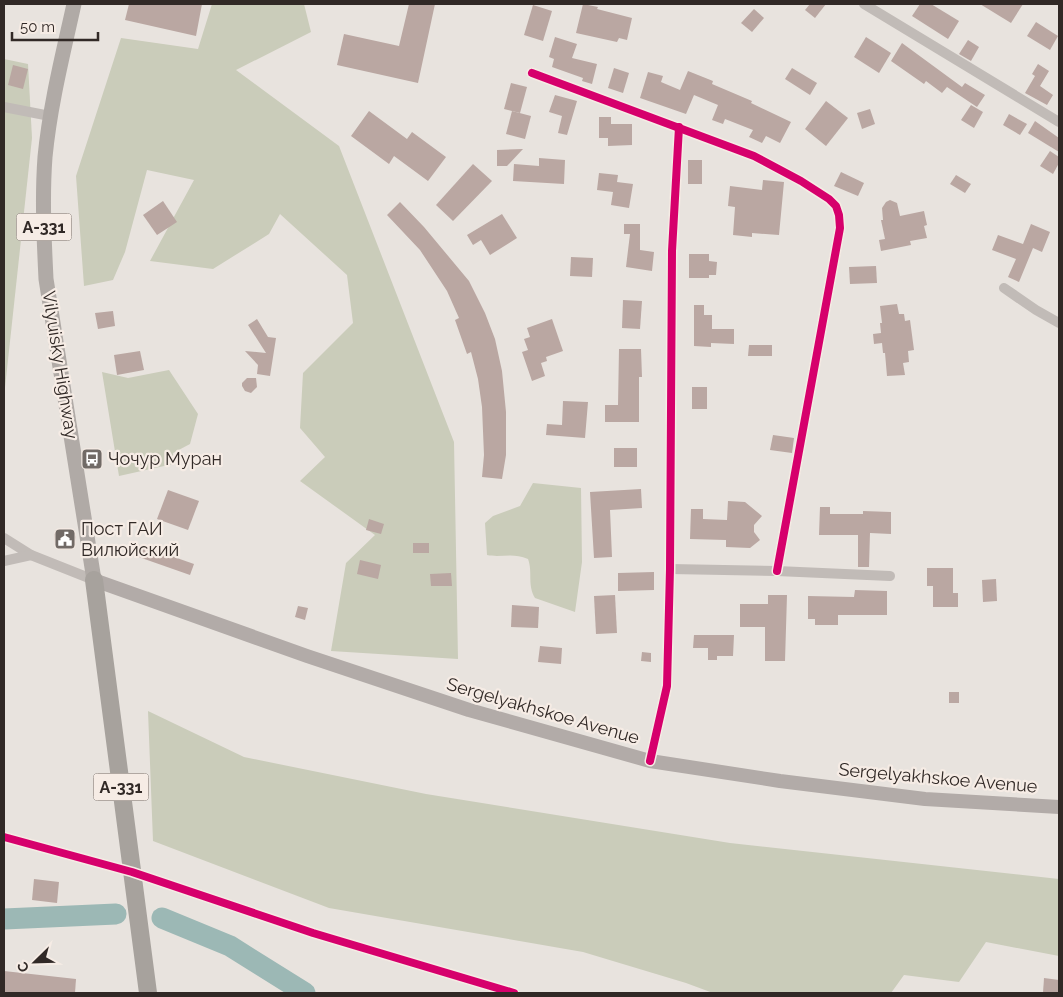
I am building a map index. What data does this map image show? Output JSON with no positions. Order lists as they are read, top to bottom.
{
  "streets": {
    "highway": ["А-331", "Vilyuisky Highway"],
    "main road": ["Sergelyakhskoe Avenue"]
  },
  "crossings": [
    ["Vilyuisky Highway", "Sergelyakhskoe Avenue"]
  ],
  "places": {
    "bus stop": ["Чочур Муран"],
    "public building": ["Пост ГАИ Вилюйский"]
  },
  "scale_bar": "50 m",
  "north": "bottom left"
}
